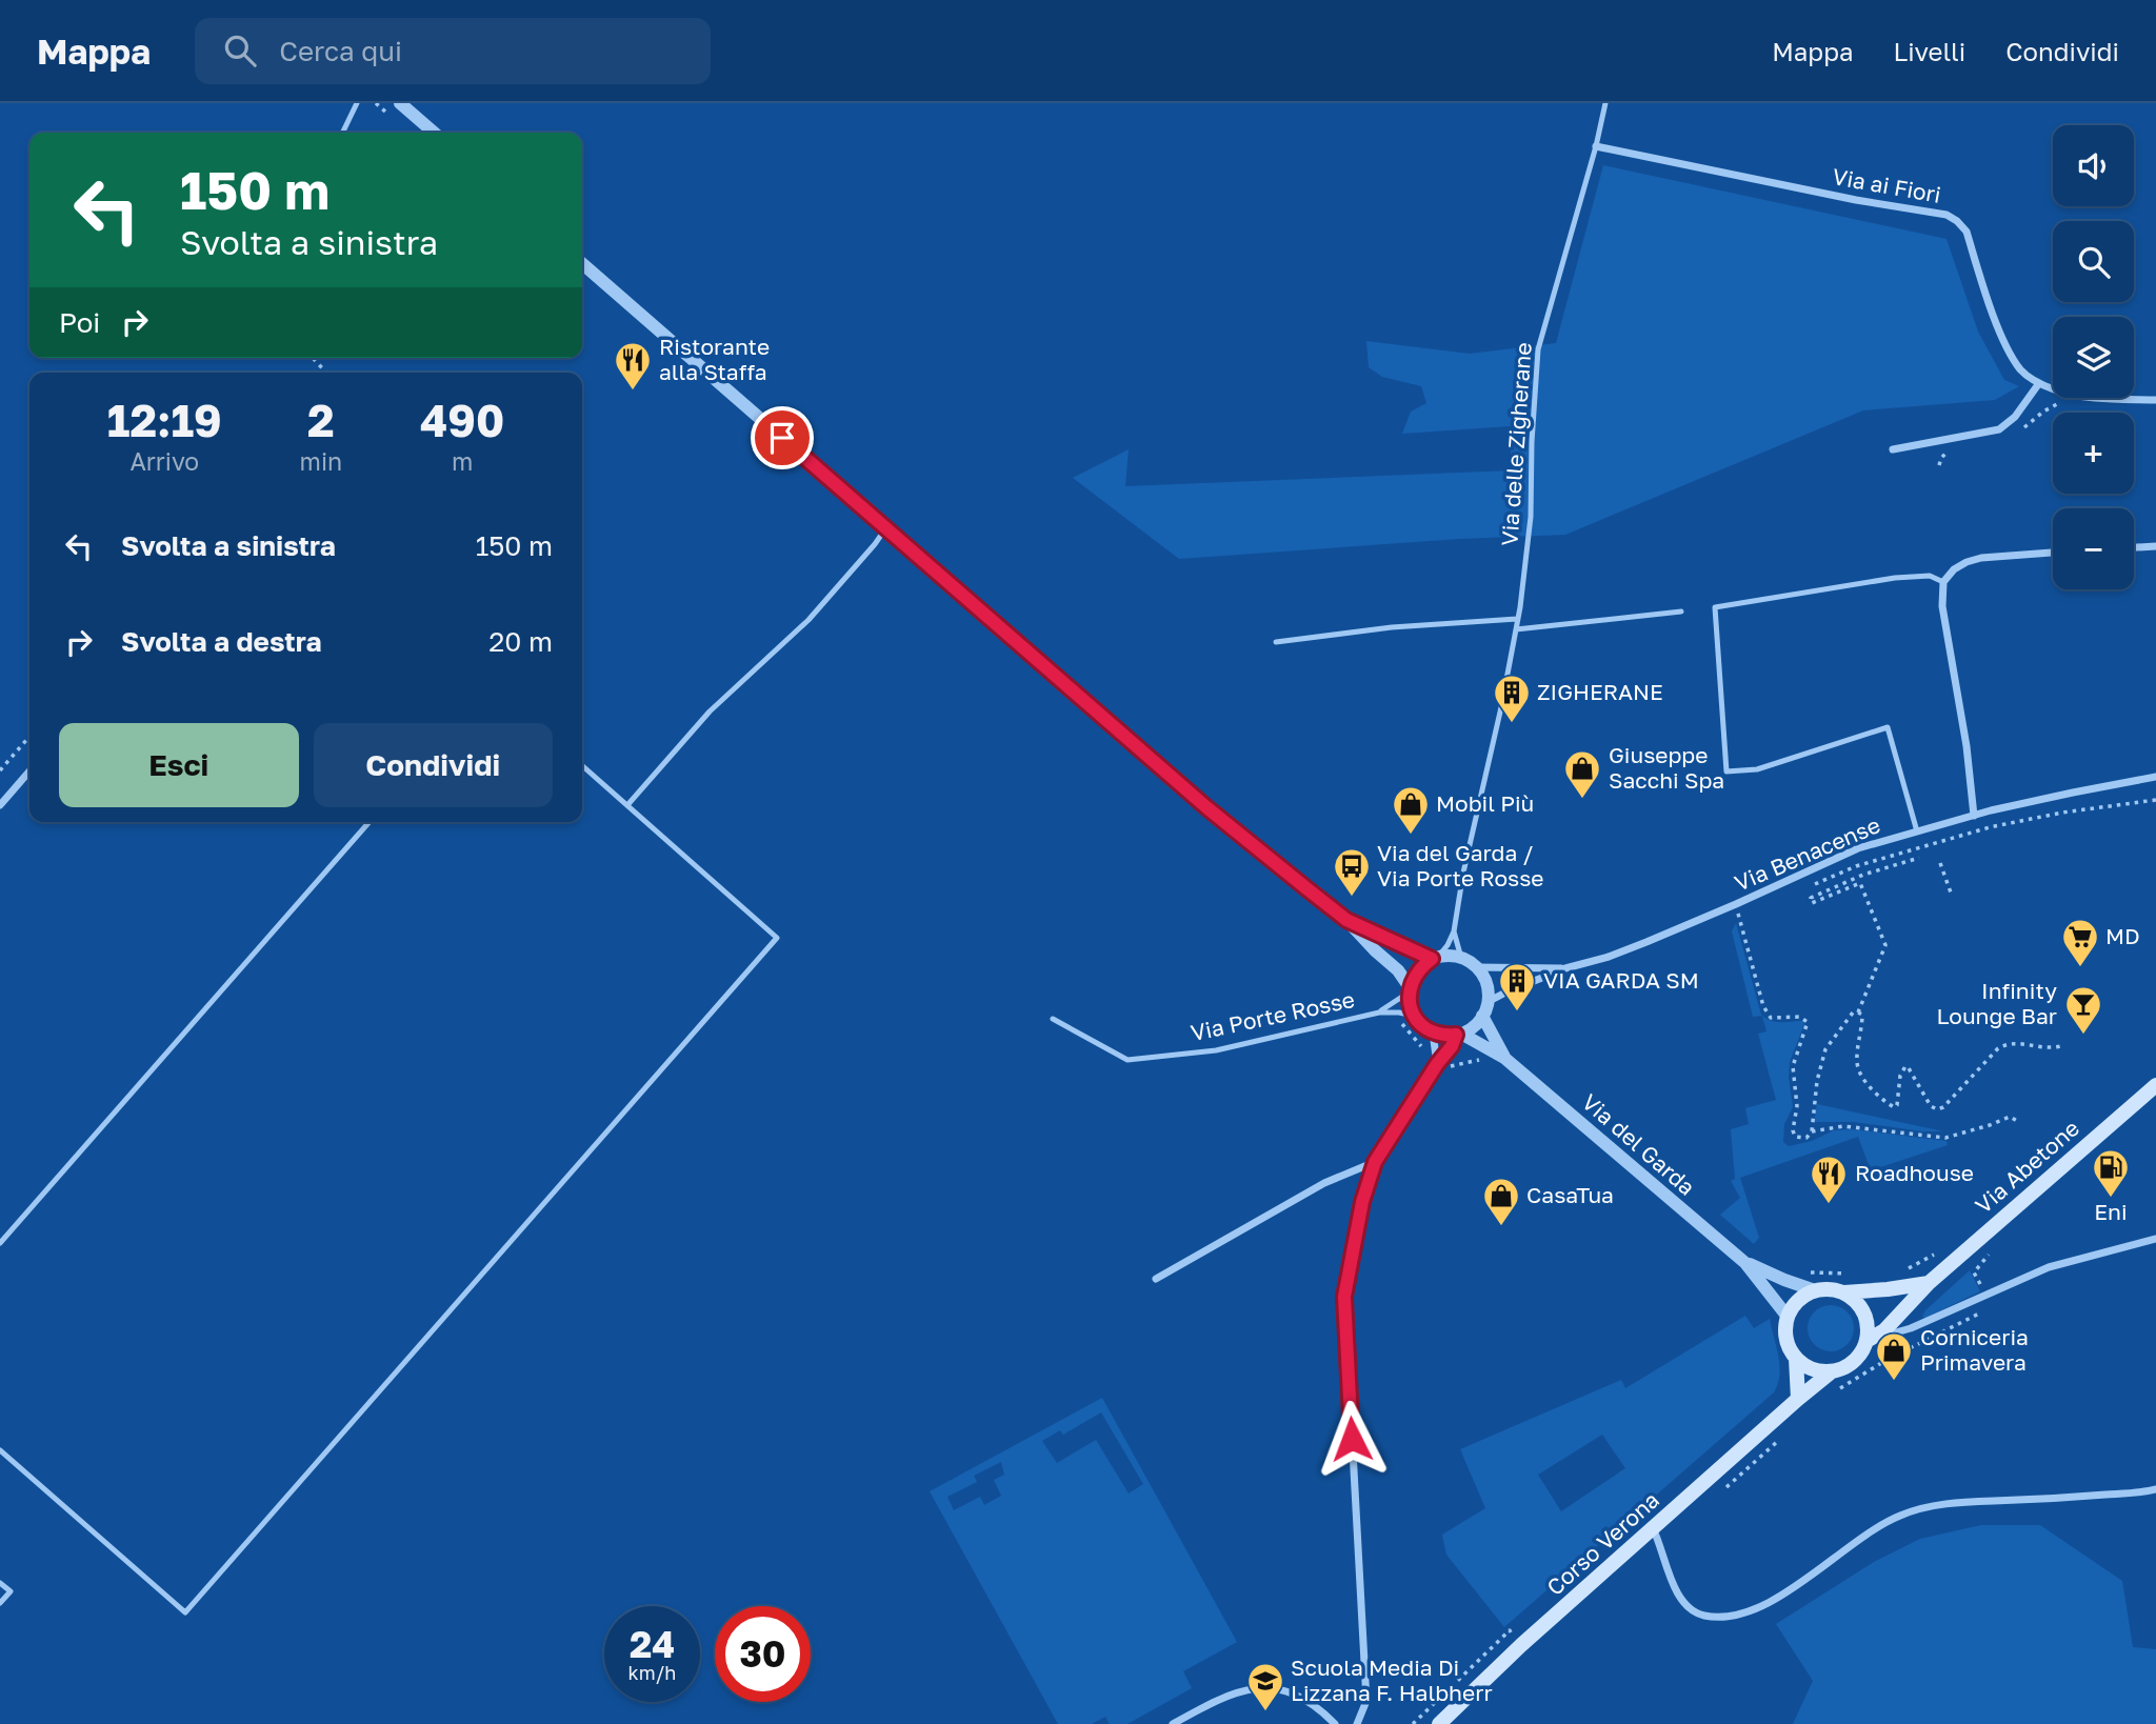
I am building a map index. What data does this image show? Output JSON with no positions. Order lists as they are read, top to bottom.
{
  "streets": {
    "main road": ["Via Abetone", "Corso Verona"],
    "street": ["Via ai Fiori", "Via Benacense", "Via del Garda"],
    "lane": ["Via delle Zigherane", "Via Porte Rosse"]
  },
  "crossings": [
    ["Via ai Fiori", "Via delle Zigherane"],
    ["Via delle Zigherane", "Via del Garda"],
    ["Via del Garda", "Via Abetone"],
    ["Via del Garda", "Corso Verona"],
    ["Via Abetone", "Corso Verona"]
  ],
  "places": {
    "restaurant": ["Ristorante alla Staffa", "Roadhouse"],
    "building": ["ZIGHERANE", "VIA GARDA SM"],
    "shop": [
      "Giuseppe Sacchi Spa",
      "Mobil Più",
      "CasaTua",
      "Corniceria Primavera"
    ],
    "bus stop": ["Via del Garda / Via Porte Rosse"],
    "supermarket": ["MD"],
    "bar": ["Infinity Lounge Bar"],
    "fuel station": ["Eni"],
    "school or university": ["Scuola Media Di Lizzana F. Halbherr"]
  },
  "page": {
    "header": "Mappa",
    "search": "Cerca qui",
    "nav": ["Mappa", "Livelli", "Condividi"],
    "map_buttons": ["+", "−"],
    "turn": ["150 m", "Svolta a sinistra"],
    "then": "Poi",
    "eta": [
      "12:19",
      "Arrivo",
      "2",
      "min",
      "490",
      "m"
    ],
    "list": [
      {
        "name": "Svolta a sinistra",
        "value": "150 m"
      },
      {
        "name": "Svolta a destra",
        "value": "20 m"
      }
    ],
    "buttons": ["Esci", "Condividi"],
    "speed": "24 km/h",
    "limit": "30"
  }
}
